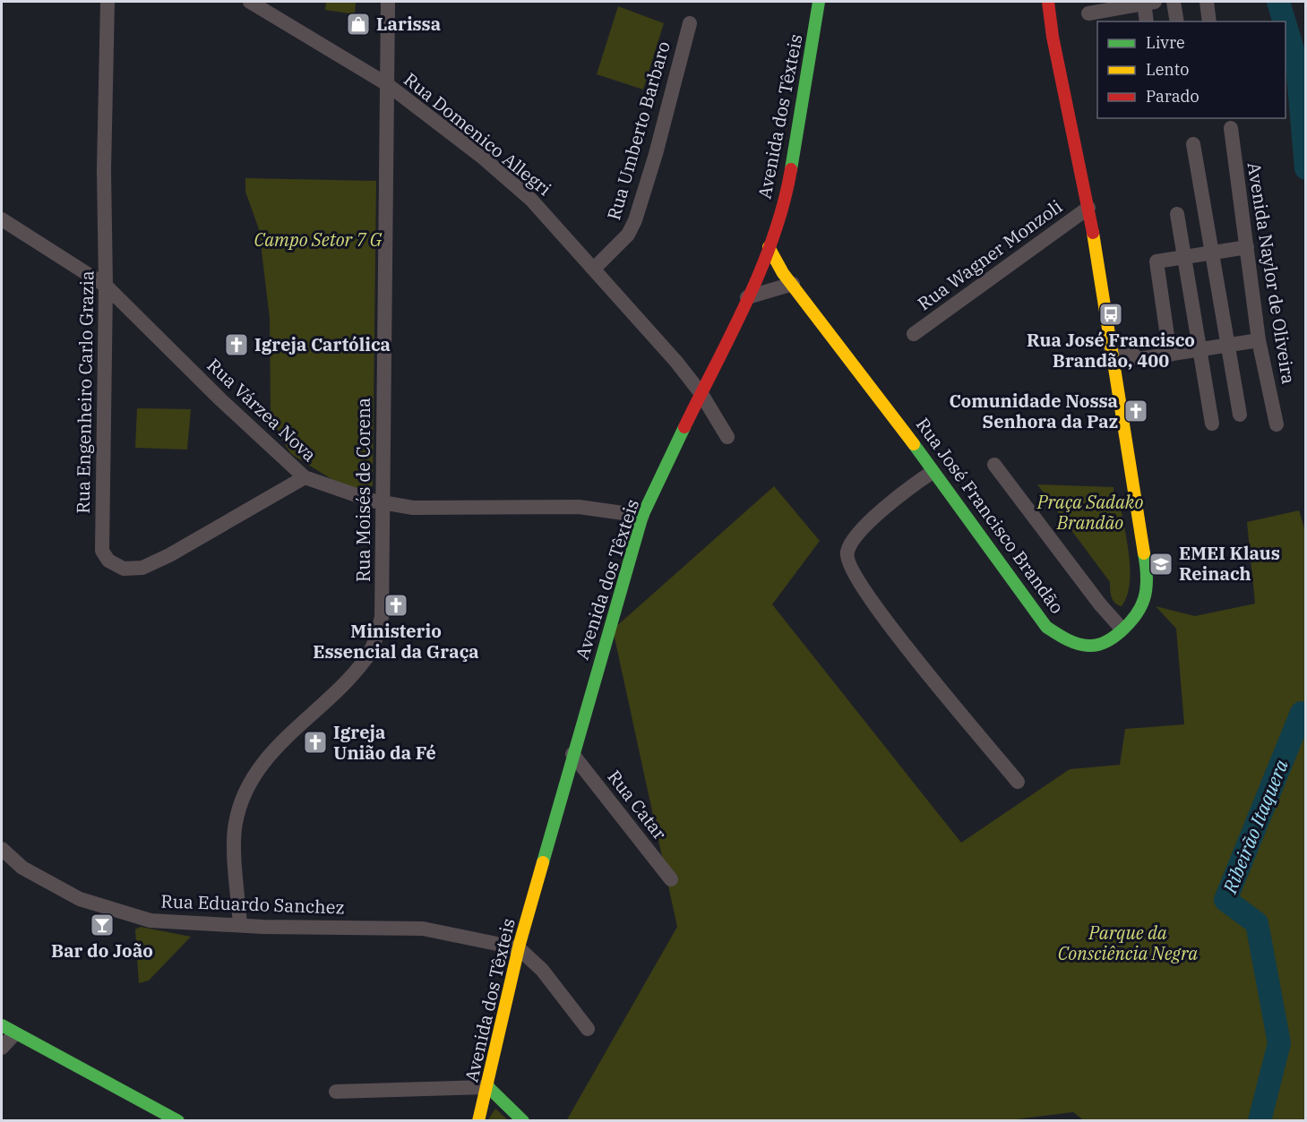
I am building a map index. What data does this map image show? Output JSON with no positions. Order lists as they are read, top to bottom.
{
  "streets": {
    "street": [
      "Avenida dos Têxteis",
      "Rua Umberto Barbaro",
      "Rua Domenico Allegri",
      "Rua Wagner Monzoli",
      "Avenida Naylor de Oliveira",
      "Rua Engenheiro Carlo Grazia",
      "Rua Várzea Nova",
      "Rua Moisés de Corena",
      "Rua José Francisco Brandão",
      "Rua Catar",
      "Rua Eduardo Sanchez"
    ]
  },
  "crossings": [
    ["Avenida dos Têxteis", "Rua Domenico Allegri"],
    ["Avenida dos Têxteis", "Rua Várzea Nova"],
    ["Avenida dos Têxteis", "Rua José Francisco Brandão"],
    ["Avenida dos Têxteis", "Rua Catar"],
    ["Avenida dos Têxteis", "Rua Eduardo Sanchez"],
    ["Rua Umberto Barbaro", "Rua Domenico Allegri"],
    ["Rua Domenico Allegri", "Rua Moisés de Corena"],
    ["Rua Wagner Monzoli", "Rua José Francisco Brandão"],
    ["Rua Engenheiro Carlo Grazia", "Rua Várzea Nova"],
    ["Rua Várzea Nova", "Rua Moisés de Corena"],
    ["Rua Moisés de Corena", "Rua Eduardo Sanchez"]
  ],
  "water": ["Ribeirão Itaquera"],
  "parks": ["Campo Setor 7 G", "Praça Sadako Brandão", "Parque da Consciência Negra"],
  "places": {
    "shop": ["Larissa"],
    "bus stop": ["Rua José Francisco Brandão, 400"],
    "church": [
      "Igreja Cartólica",
      "Comunidade Nossa Senhora da Paz",
      "Ministerio Essencial da Graça",
      "Igreja União da Fé"
    ],
    "school or university": ["EMEI Klaus Reinach"],
    "bar": ["Bar do João"]
  },
  "legend": ["Livre", "Lento", "Parado"]
}
